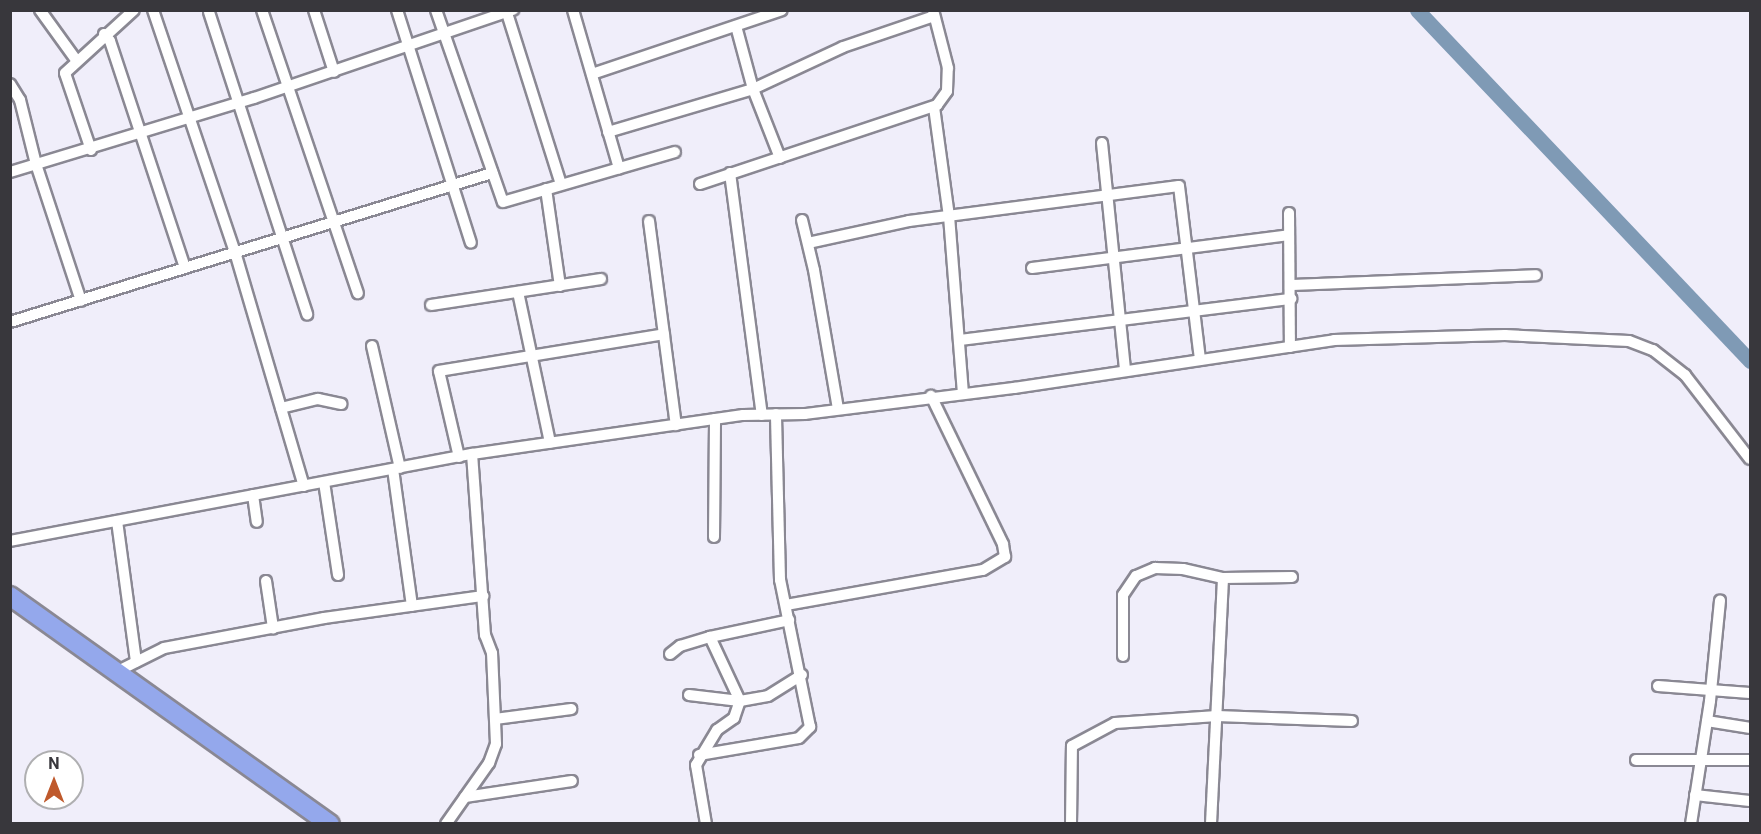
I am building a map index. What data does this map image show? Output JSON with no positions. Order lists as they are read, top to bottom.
{
  "north": "top"
}
